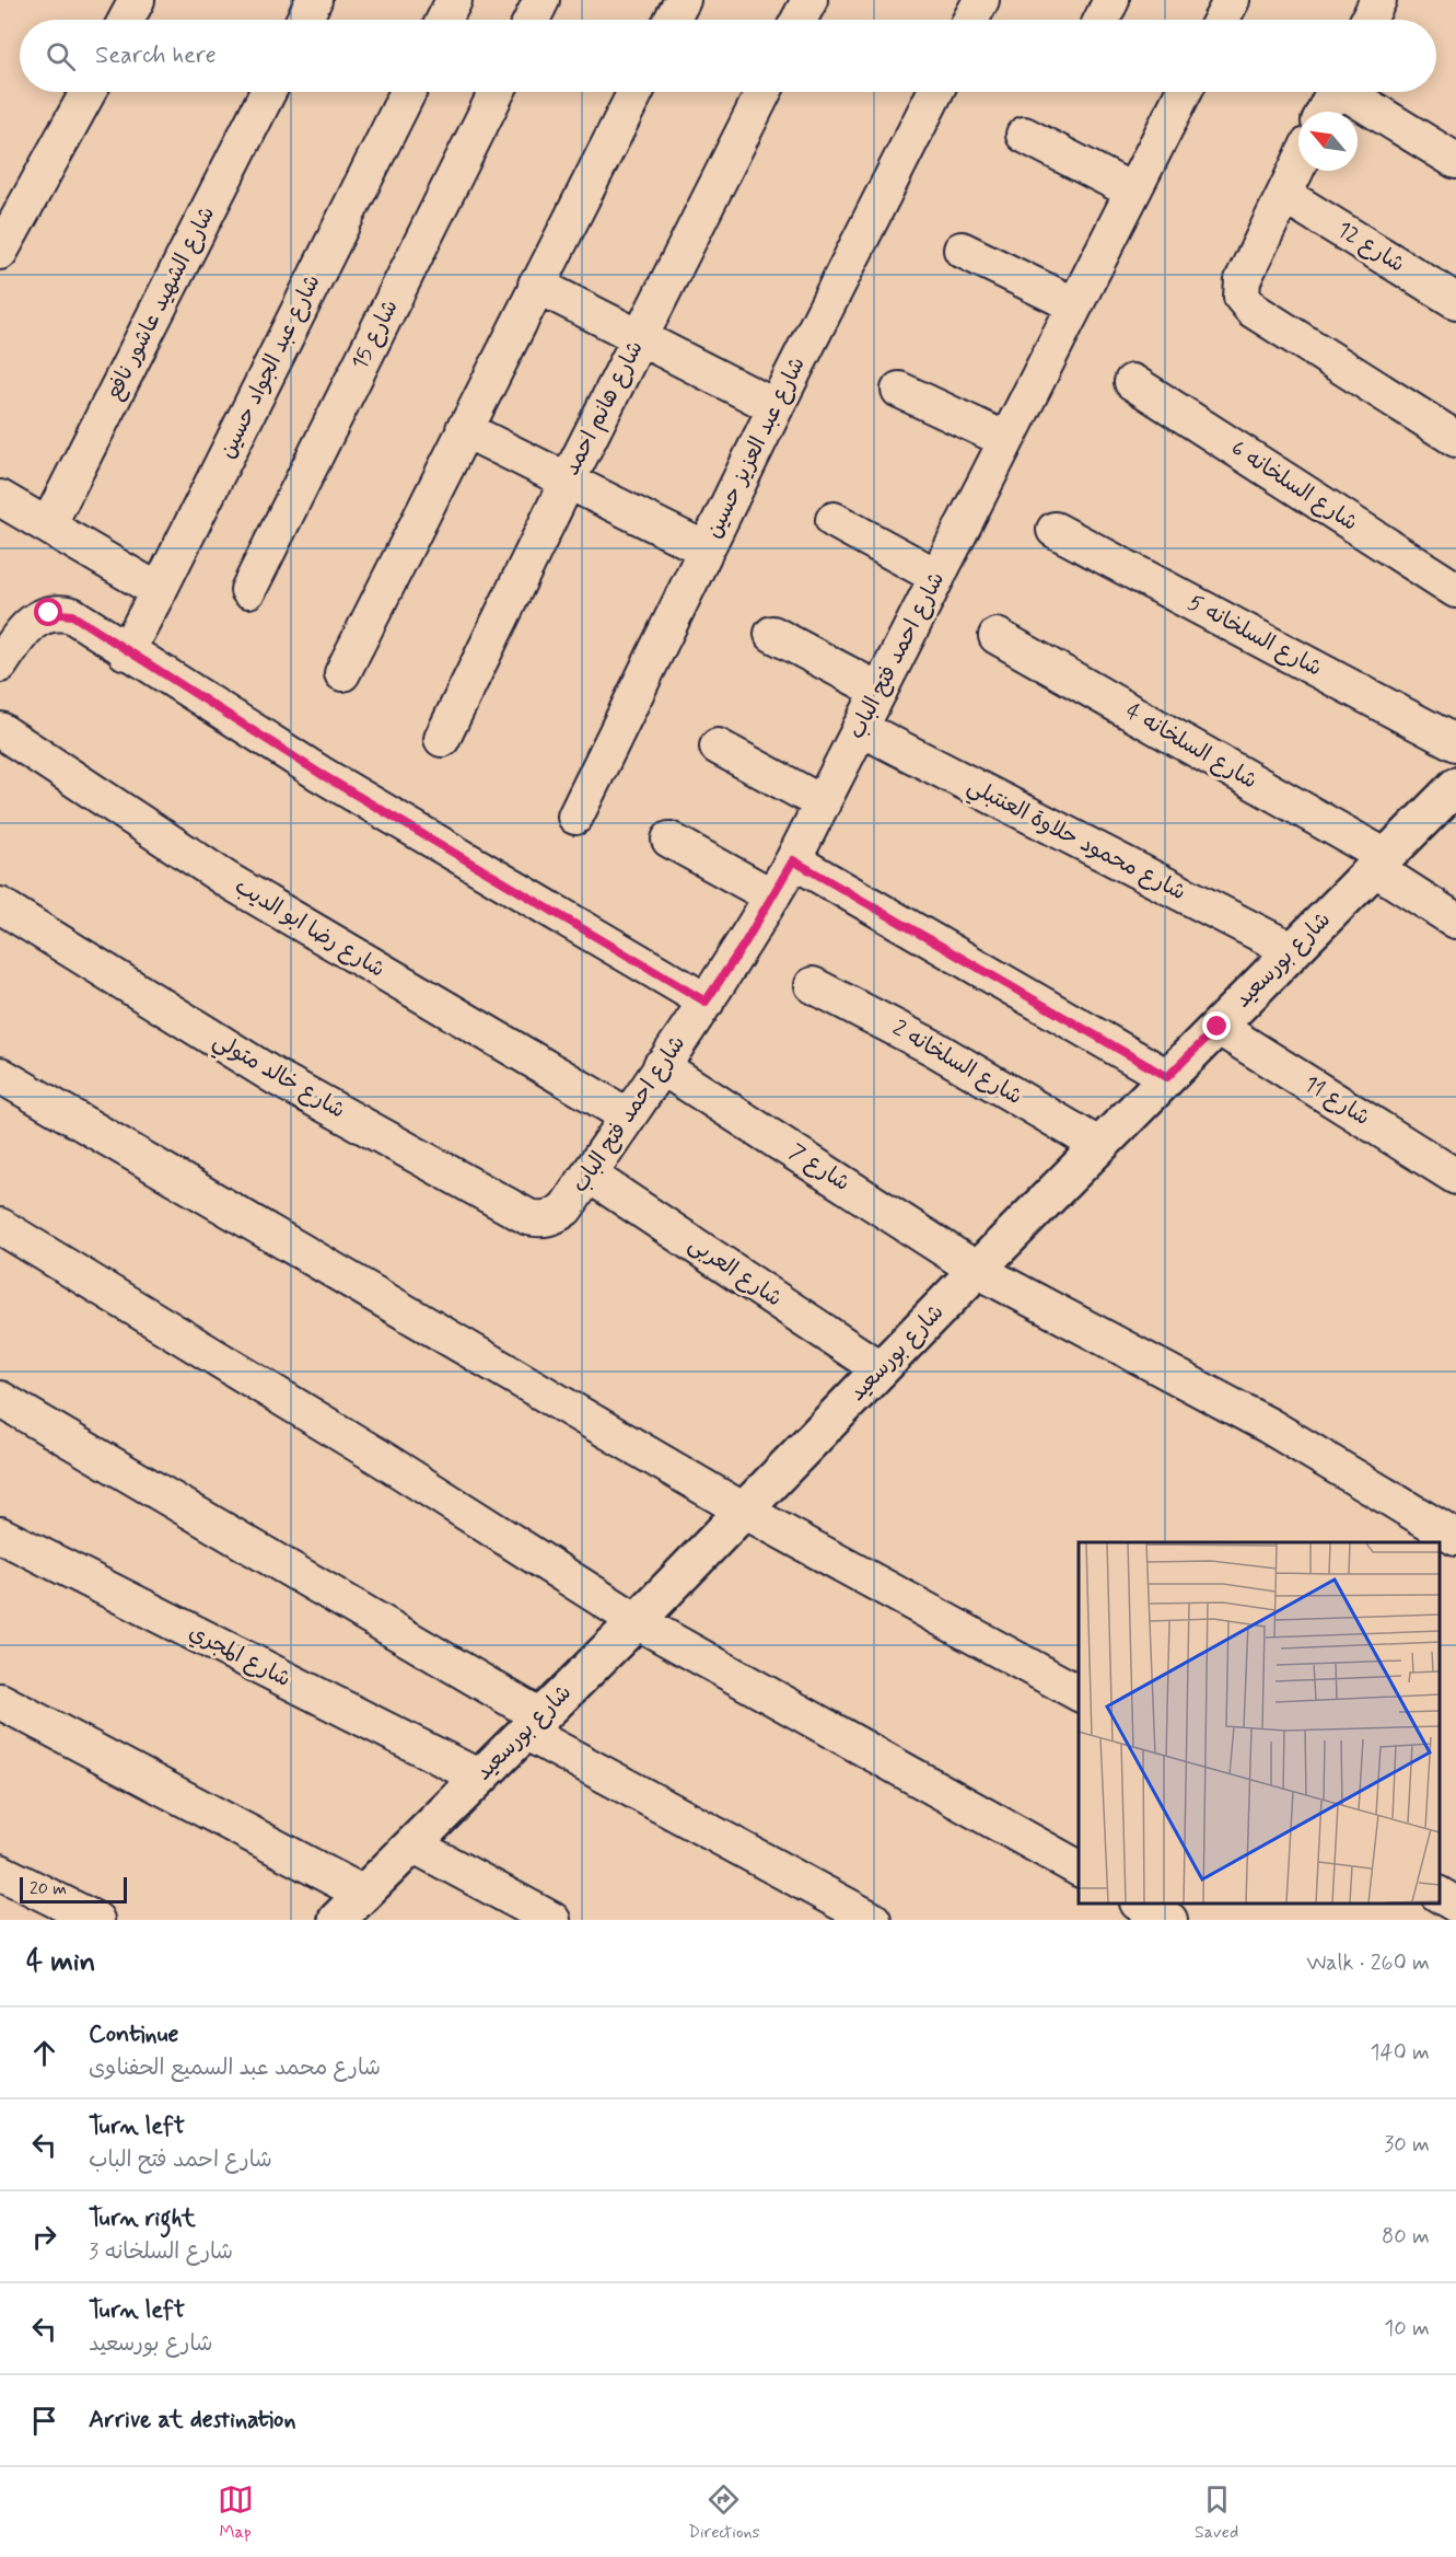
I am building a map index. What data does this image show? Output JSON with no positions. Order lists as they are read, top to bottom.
{
  "streets": {
    "main road": ["شارع بورسعيد"],
    "street": [
      "شارع 12",
      "شارع الشهيد عاشور نافع",
      "شارع 15",
      "شارع عبد الجواد حسين",
      "شارع هانم احمد",
      "شارع عبد العزيز حسين",
      "شارع السلخانه 6",
      "شارع السلخانه 5",
      "شارع احمد فتح الباب",
      "شارع السلخانه 4",
      "شارع محمود حلاوة العنتبلي",
      "شارع رضا ابو الديب",
      "شارع السلخانه 2",
      "شارع خالد متولي",
      "شارع 11",
      "شارع 7",
      "شارع العربى",
      "شارع المجري"
    ]
  },
  "crossings": [
    ["شارع احمد فتح الباب", "شارع محمود حلاوة العنتبلي"],
    ["شارع احمد فتح الباب", "شارع رضا ابو الديب"],
    ["شارع احمد فتح الباب", "شارع خالد متولي"],
    ["شارع احمد فتح الباب", "شارع 7"],
    ["شارع احمد فتح الباب", "شارع العربى"],
    ["شارع السلخانه 4", "شارع بورسعيد"],
    ["شارع محمود حلاوة العنتبلي", "شارع بورسعيد"],
    ["شارع بورسعيد", "شارع السلخانه 2"],
    ["شارع بورسعيد", "شارع 11"],
    ["شارع بورسعيد", "شارع 7"],
    ["شارع بورسعيد", "شارع العربى"],
    ["شارع بورسعيد", "شارع المجري"]
  ],
  "scale_bar": "20 m",
  "north": "top left",
  "page": {
    "search": "Search here",
    "scale": "20 m",
    "heading": ["4 min", "Walk · 260 m"],
    "list": [
      ["Continue", "شارع محمد عبد السميع الحفناوى", "140 m"],
      ["Turn left", "شارع احمد فتح الباب", "30 m"],
      ["Turn right", "شارع السلخانه 3", "80 m"],
      ["Turn left", "شارع بورسعيد", "10 m"],
      "Arrive at destination"
    ],
    "nav": ["Map", "Directions", "Saved"]
  }
}
